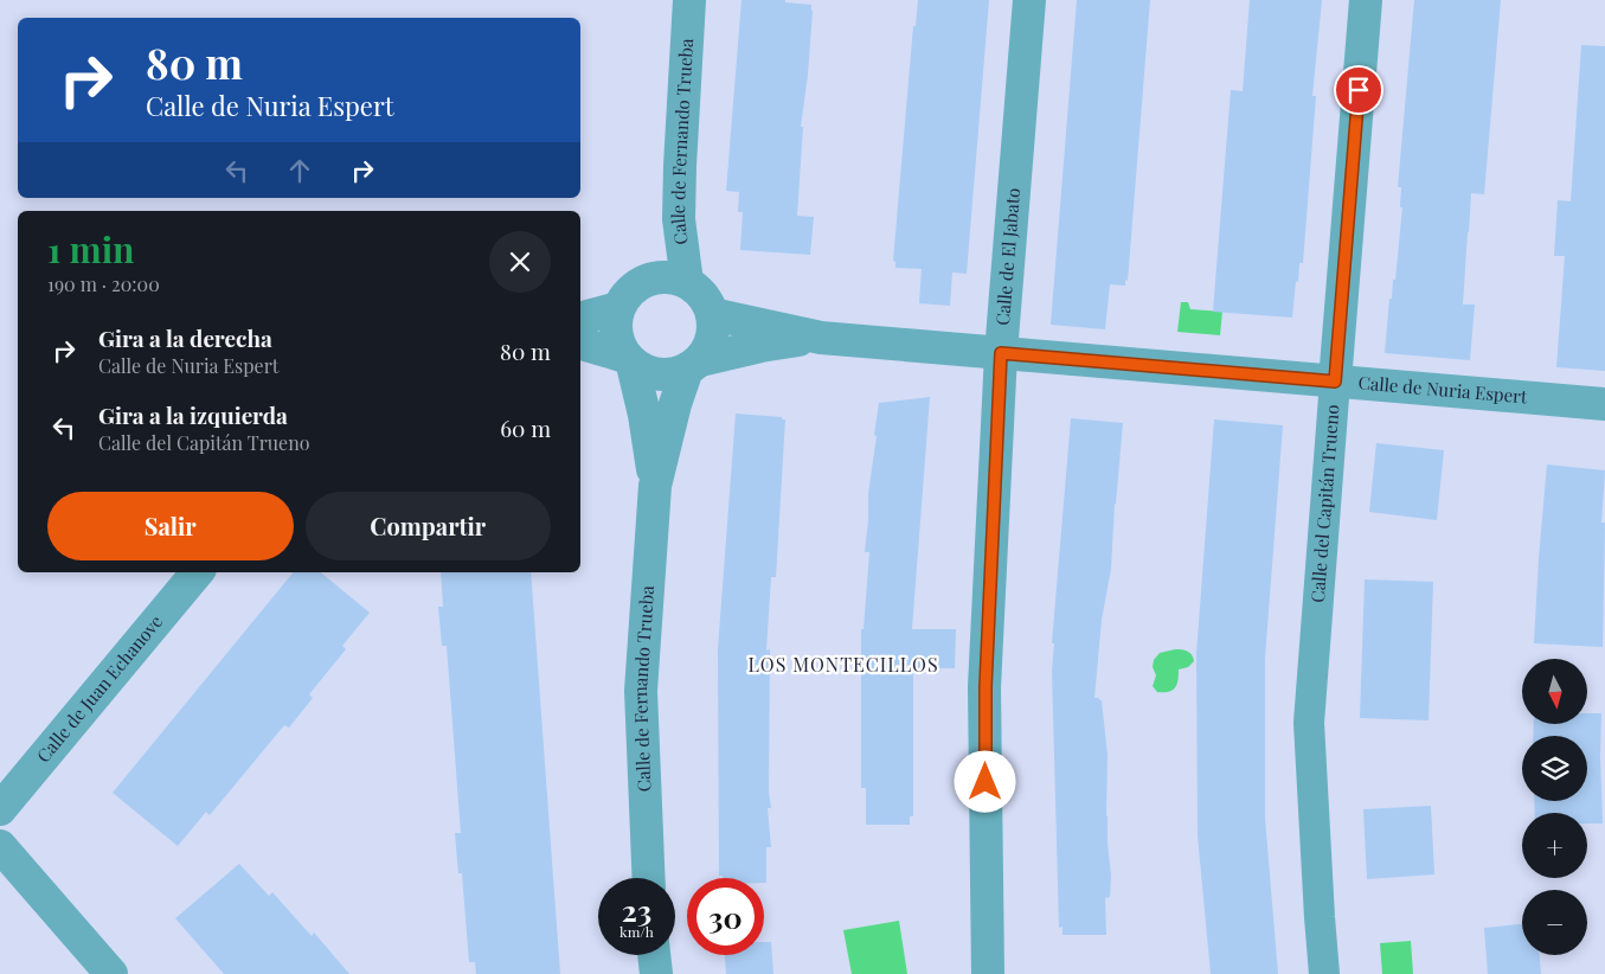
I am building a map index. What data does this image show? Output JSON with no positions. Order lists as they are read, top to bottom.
{
  "streets": {
    "street": [
      "Calle de Fernando Trueba",
      "Calle de El Jabato",
      "Calle de Nuria Espert",
      "Calle del Capitán Trueno",
      "Calle de Juan Echanove"
    ]
  },
  "crossings": [
    ["Calle de Fernando Trueba", "Calle de Nuria Espert"],
    ["Calle de El Jabato", "Calle de Nuria Espert"],
    ["Calle de Nuria Espert", "Calle del Capitán Trueno"]
  ],
  "districts": ["LOS MONTECILLOS"],
  "north": "bottom",
  "page": {
    "turn": ["80 m", "Calle de Nuria Espert"],
    "heading": ["1 min", "190 m · 20:00"],
    "list": [
      {
        "name": "Gira a la derecha",
        "note": "Calle de Nuria Espert",
        "value": "80 m"
      },
      {
        "name": "Gira a la izquierda",
        "note": "Calle del Capitán Trueno",
        "value": "60 m"
      }
    ],
    "buttons": ["Salir", "Compartir"],
    "map_buttons": ["+", "−"],
    "speed": "23 km/h",
    "limit": "30"
  }
}
